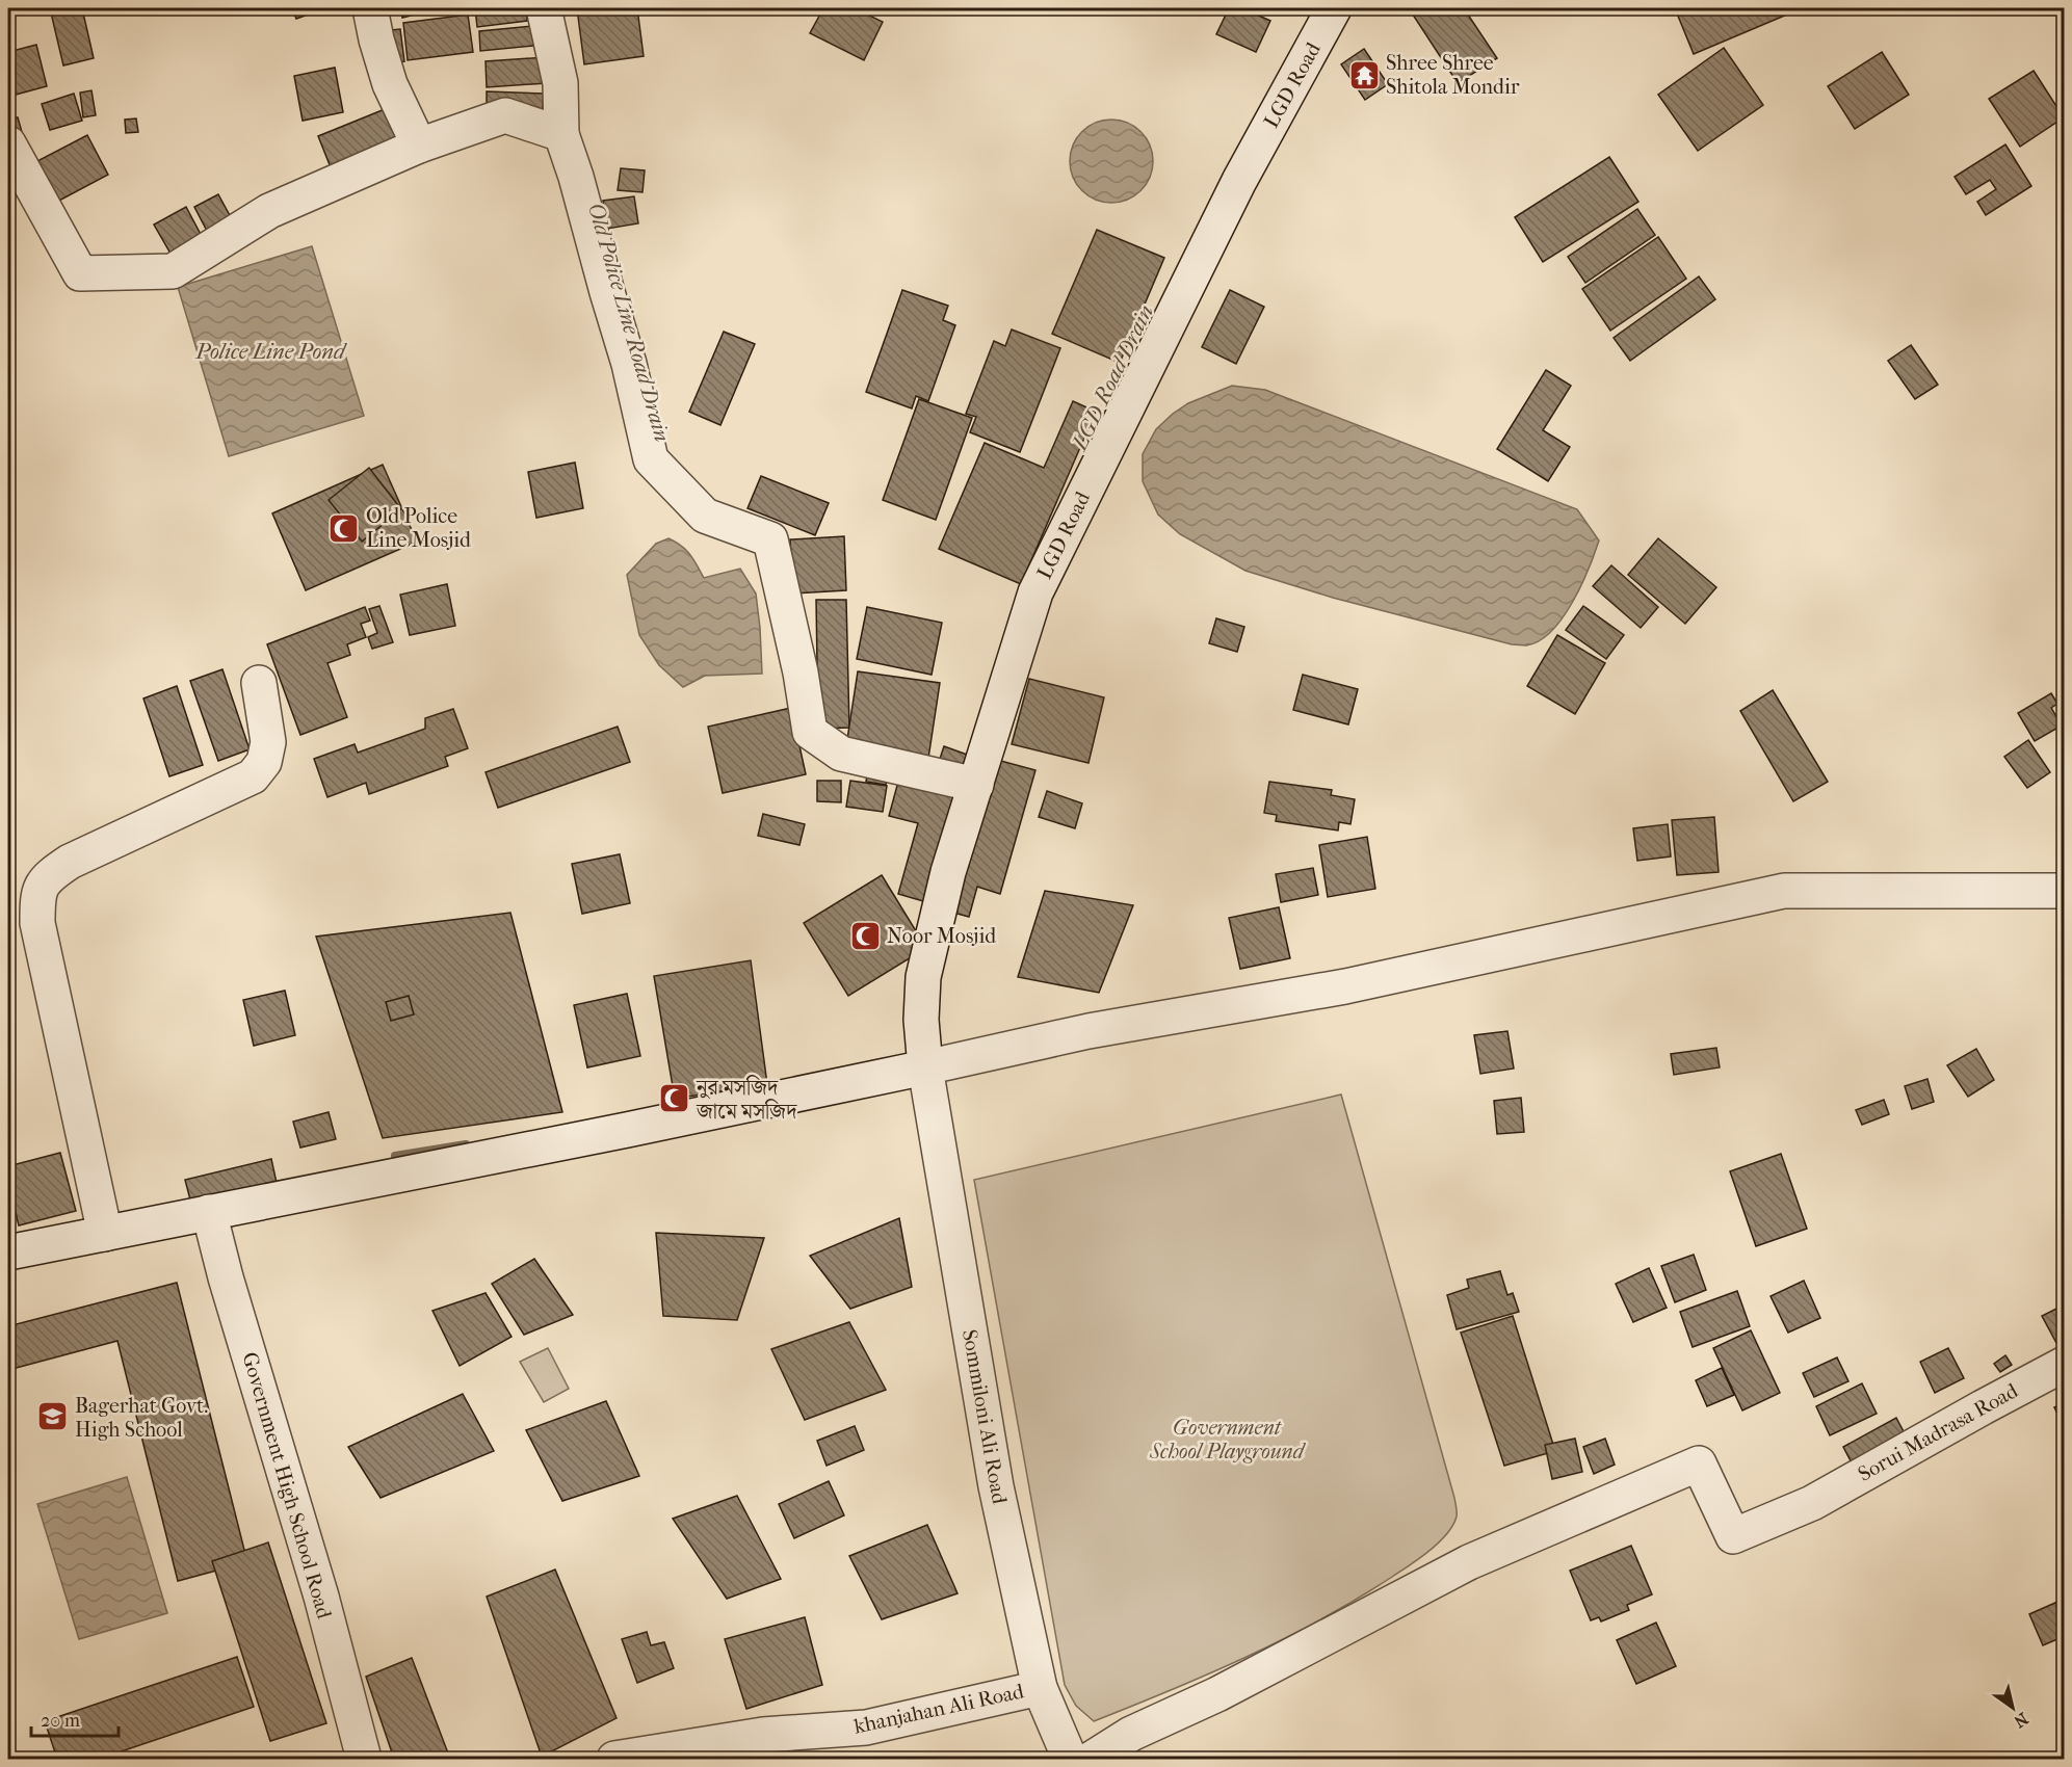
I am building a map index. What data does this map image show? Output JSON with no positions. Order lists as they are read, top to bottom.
{
  "streets": {
    "street": [
      "LGD Road",
      "Sommiloni Ali Road",
      "Sorui Madrasa Road",
      "Government High School Road",
      "khanjahan Ali Road"
    ]
  },
  "crossings": [
    ["LGD Road", "Sommiloni Ali Road"],
    ["Sommiloni Ali Road", "khanjahan Ali Road"]
  ],
  "water": ["Old Police Line Road Drain", "Police Line Pond", "LGD Road Drain"],
  "parks": ["Government School Playground"],
  "places": {
    "temple": ["Shree Shree Shitola Mondir"],
    "mosque": ["Old Police Line Mosjid", "Noor Mosjid", "নুর মসজিদ জামে মসজিদ"],
    "school or university": ["Bagerhat Govt. High School"]
  },
  "scale_bar": "20 m",
  "north": "bottom right"
}
